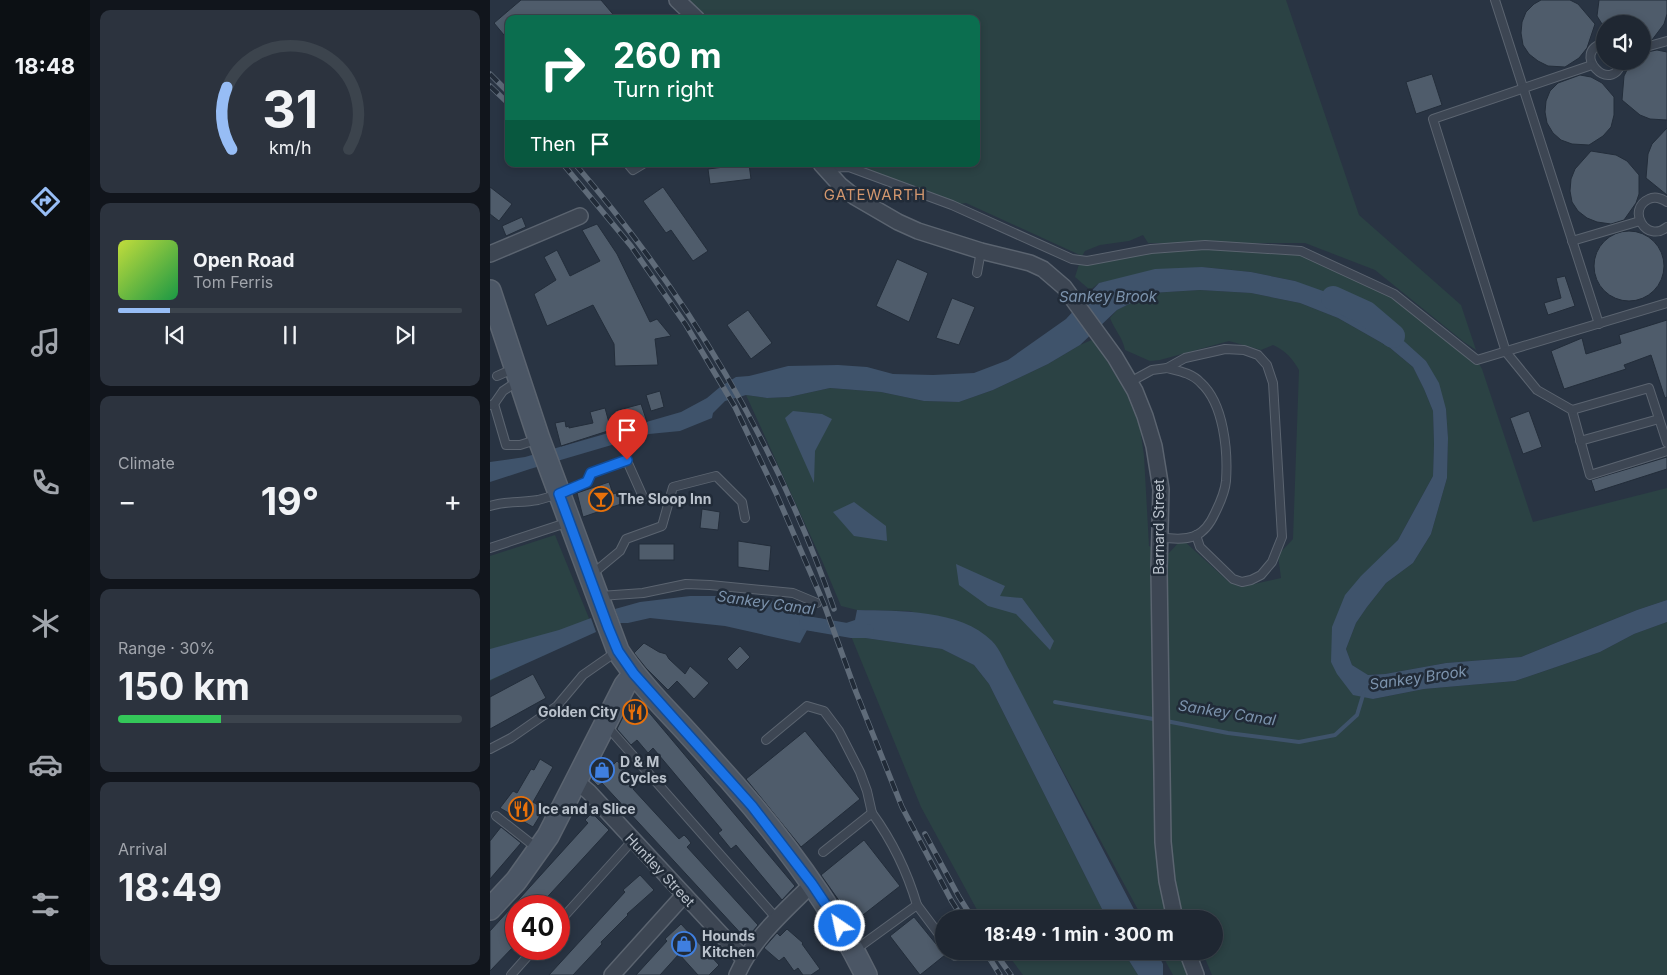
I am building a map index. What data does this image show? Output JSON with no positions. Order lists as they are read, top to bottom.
{
  "streets": {
    "street": ["Barnard Street", "Huntley Street"]
  },
  "districts": ["GATEWARTH"],
  "water": ["Sankey Brook", "Sankey Canal"],
  "places": {
    "bar": ["The Sloop Inn"],
    "restaurant": ["Golden City", "Ice and a Slice"],
    "shop": ["D & M Cycles", "Hounds Kitchen"]
  },
  "page": {
    "tabs": "18:48",
    "turn": ["260 m", "Turn right"],
    "then": "Then",
    "song": ["Open Road", "Tom Ferris"],
    "tile": [
      "Climate",
      ["Range · 30%", "150 km"],
      ["Arrival", "18:49"]
    ],
    "heat": ["−", "19°", "+"],
    "limit": "40",
    "trip": "18:49 · 1 min · 300 m",
    "gauge": ["31", "km/h"]
  }
}
